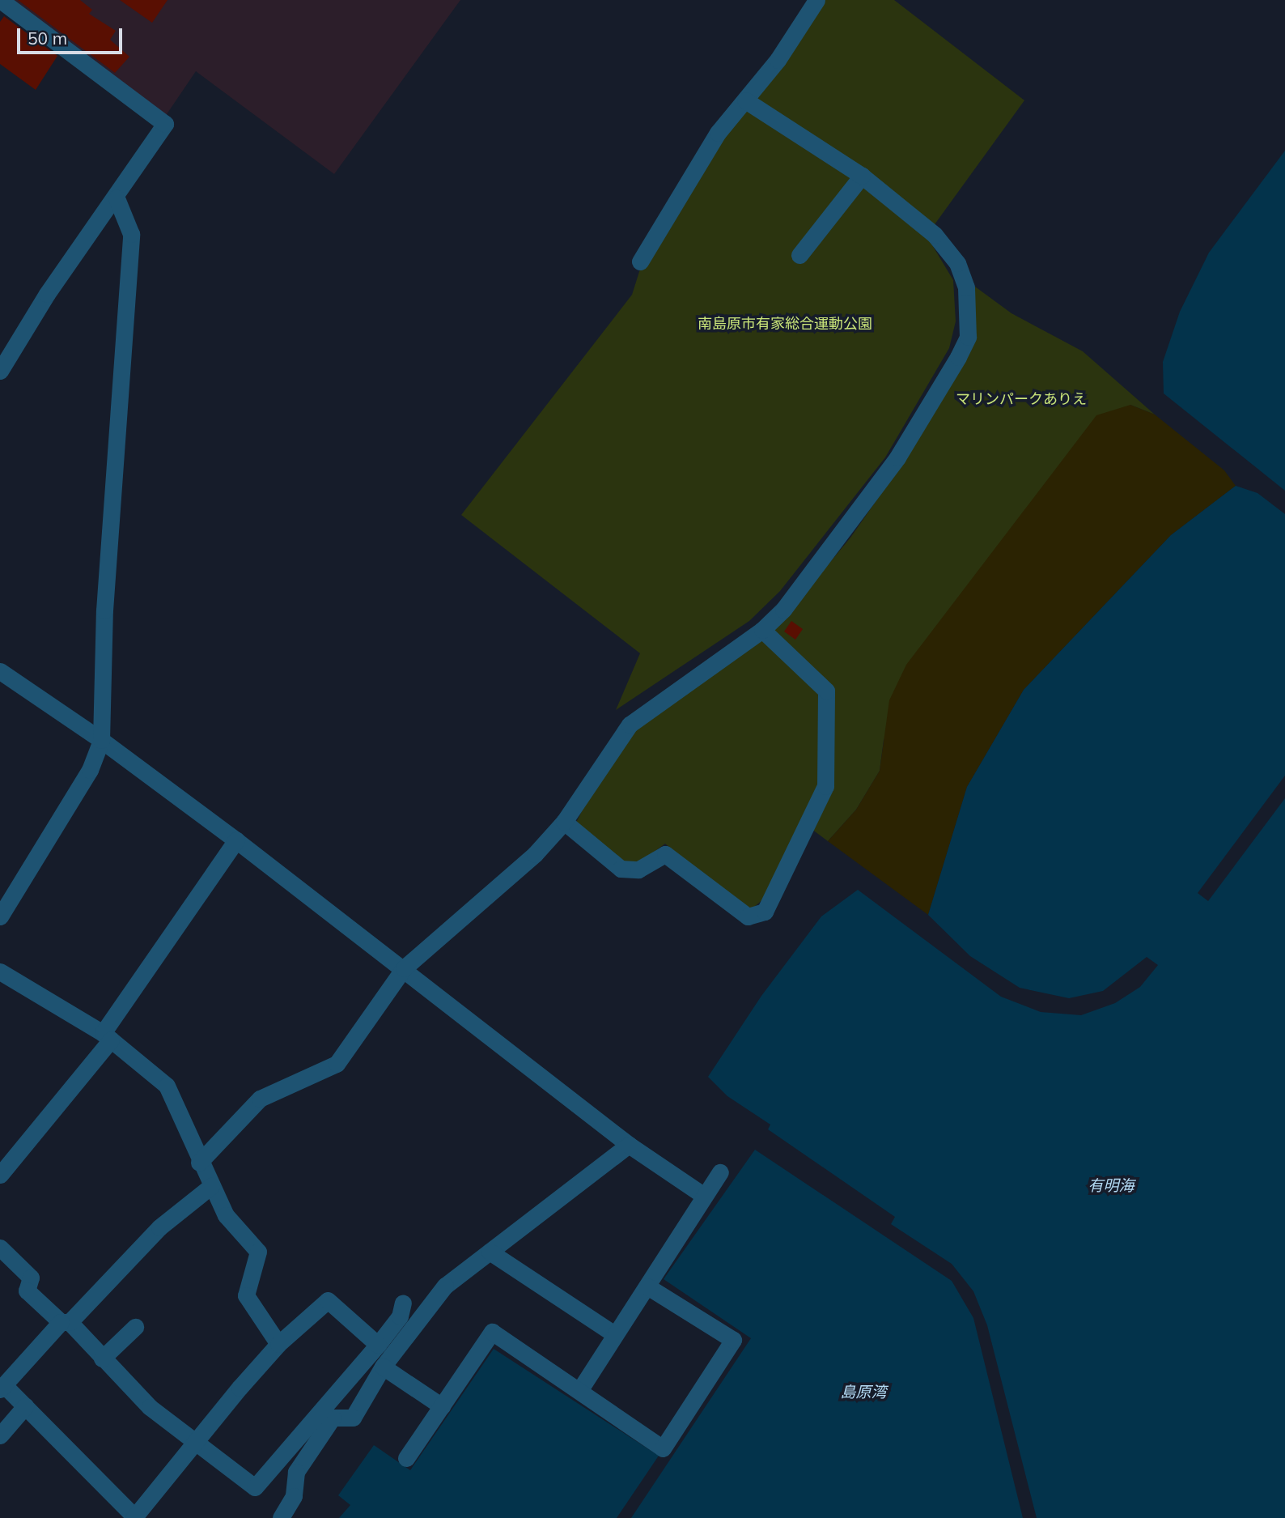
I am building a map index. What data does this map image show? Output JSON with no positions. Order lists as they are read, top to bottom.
{
  "water": ["有明海", "島原湾"],
  "parks": ["南島原市有家総合運動公園", "マリンパークありえ"],
  "scale_bar": "50 m"
}
